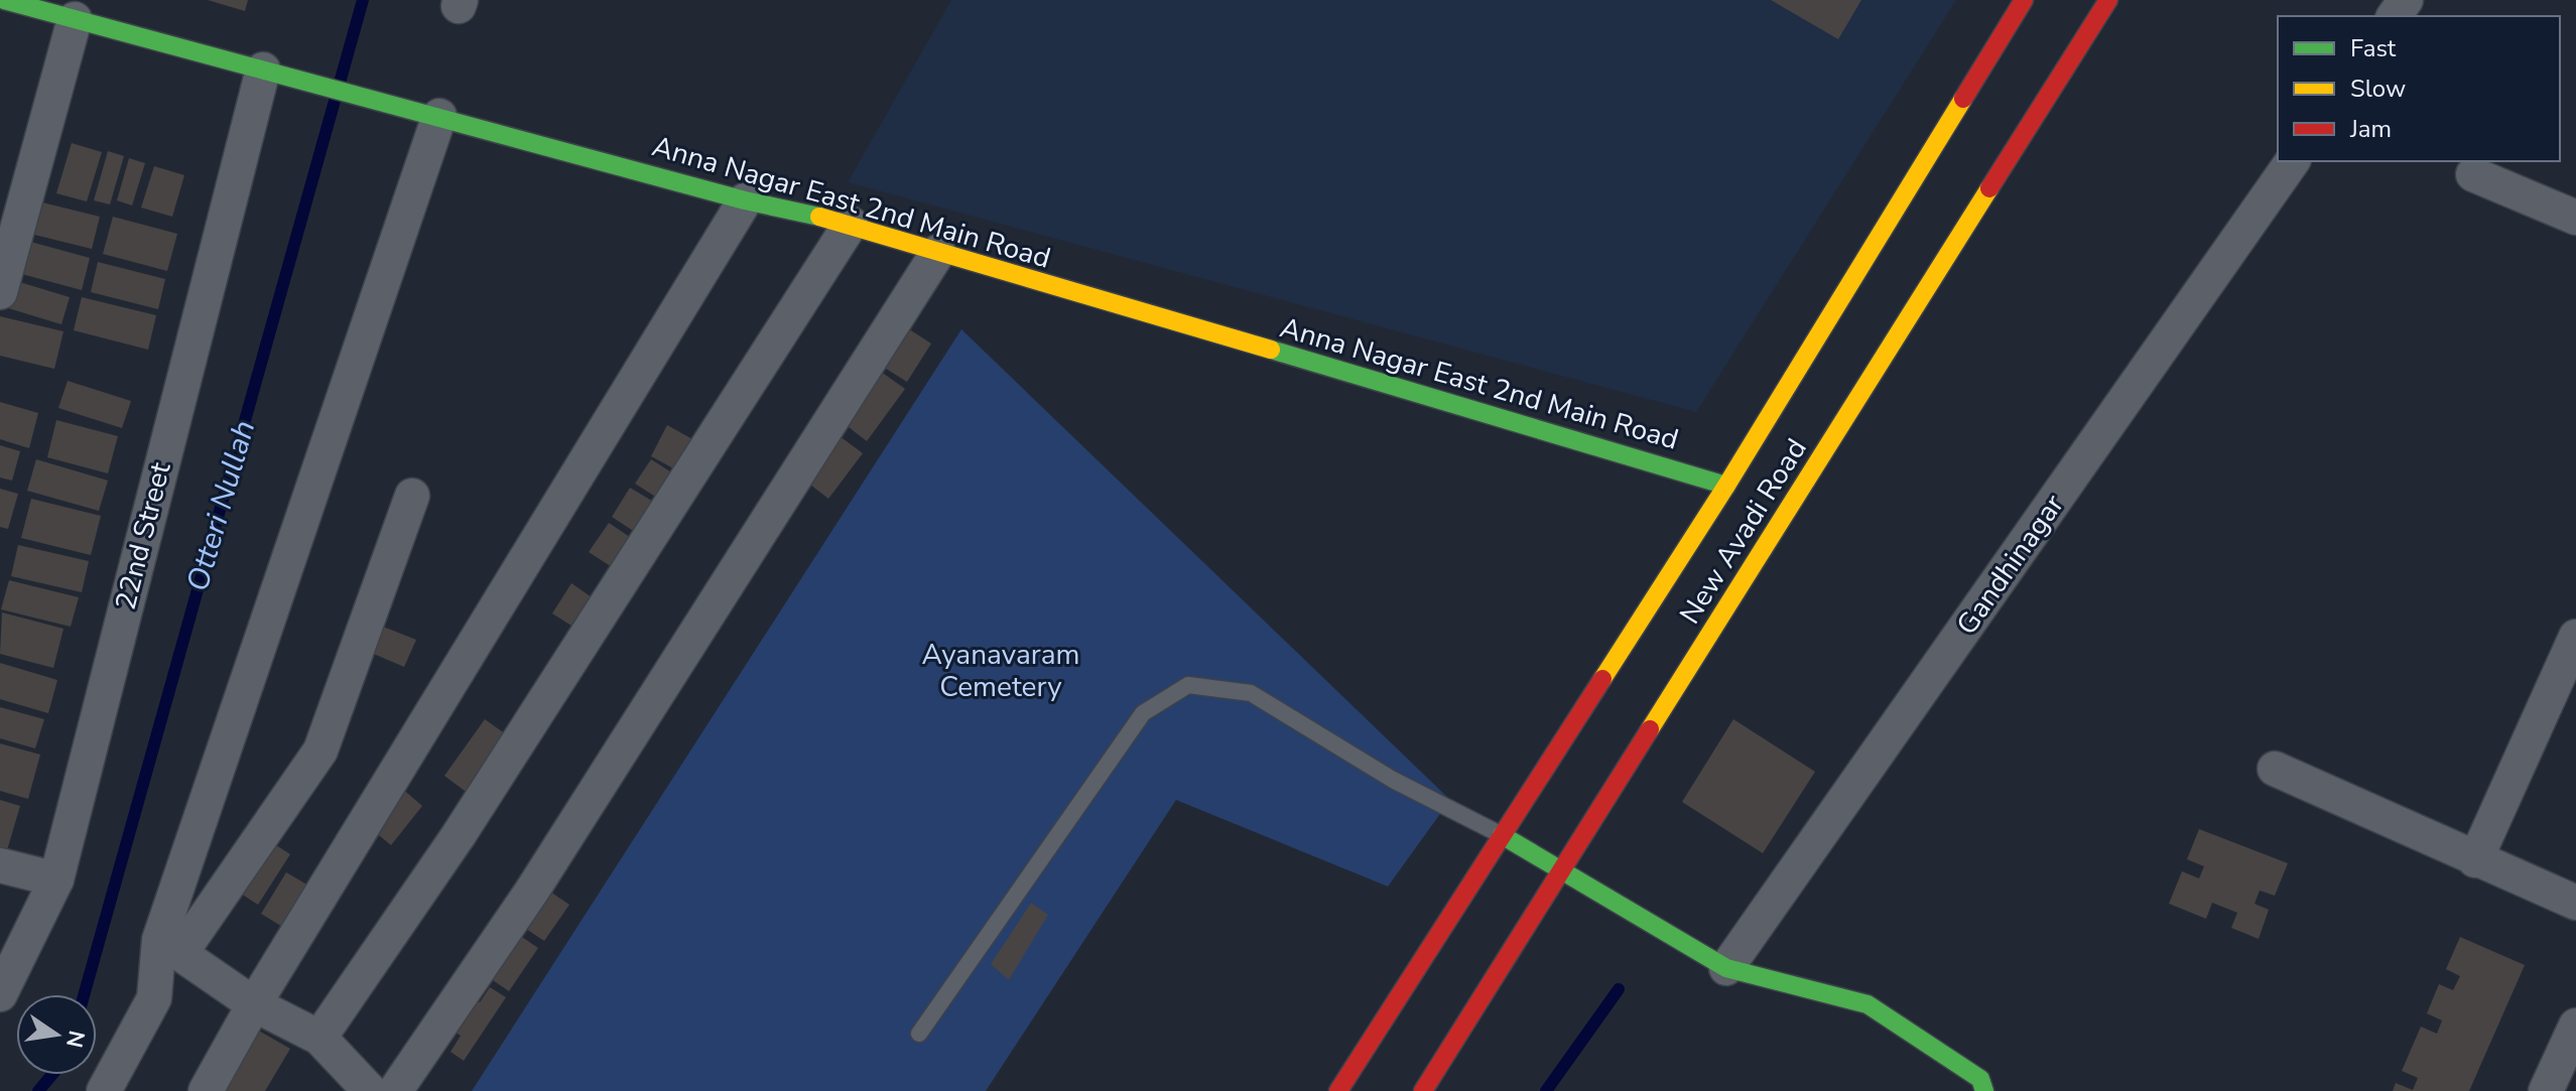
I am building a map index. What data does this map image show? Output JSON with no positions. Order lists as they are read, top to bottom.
{
  "streets": {
    "main road": ["Anna Nagar East 2nd Main Road", "New Avadi Road"],
    "street": ["22nd Street", "Gandhinagar"]
  },
  "crossings": [
    ["Anna Nagar East 2nd Main Road", "New Avadi Road"],
    ["Anna Nagar East 2nd Main Road", "22nd Street"]
  ],
  "water": ["Otteri Nullah"],
  "parks": ["Ayanavaram Cemetery"],
  "legend": ["Fast", "Slow", "Jam"],
  "north": "right"
}
